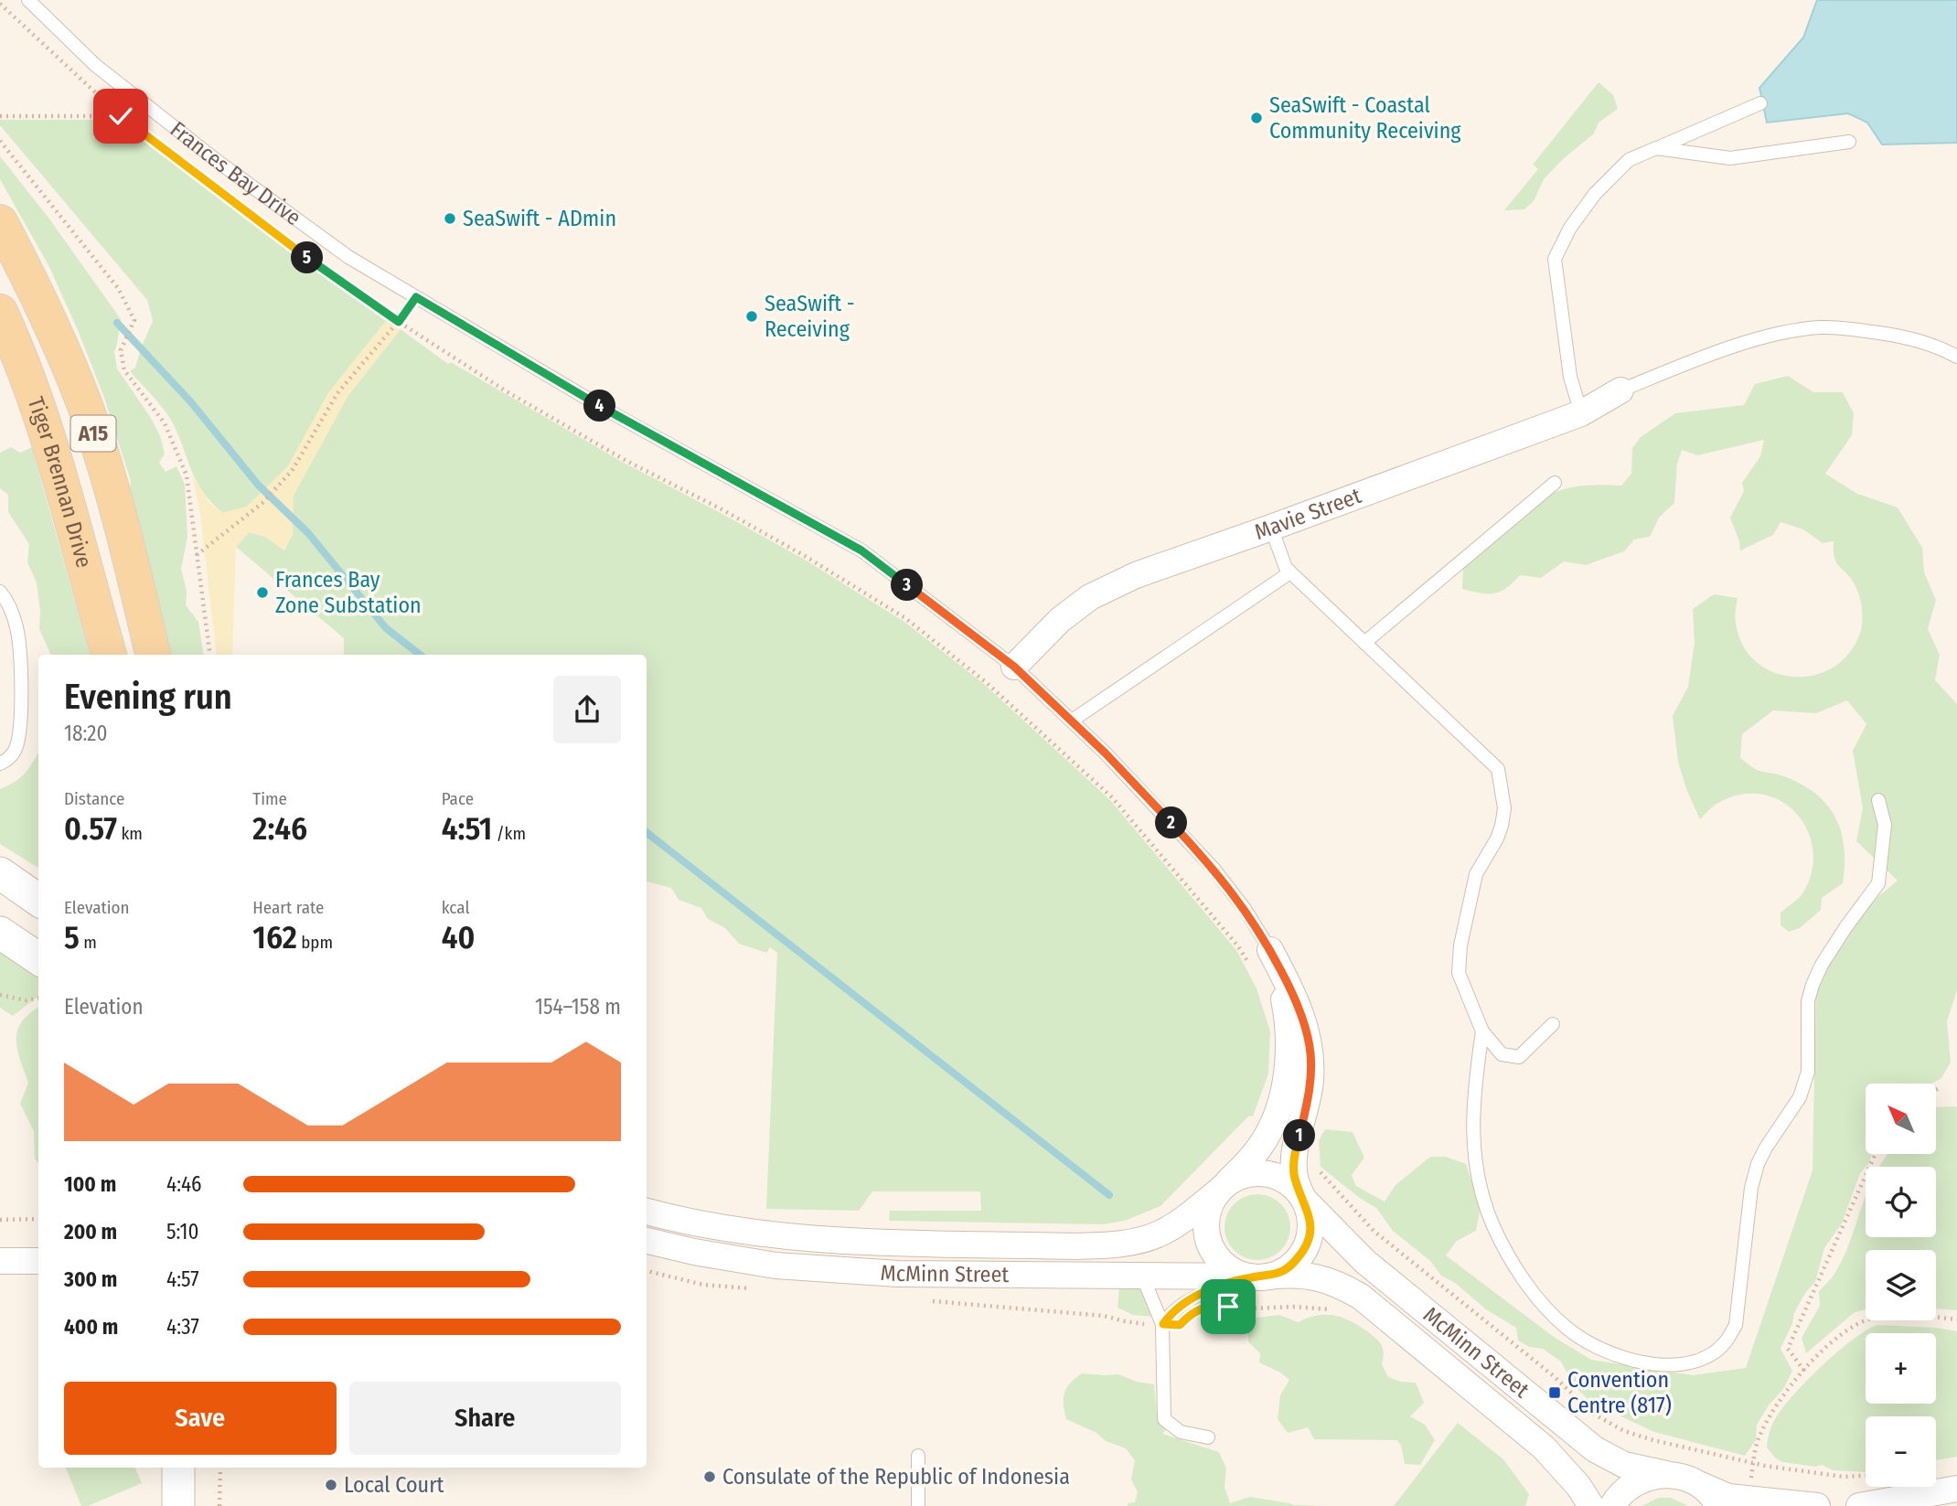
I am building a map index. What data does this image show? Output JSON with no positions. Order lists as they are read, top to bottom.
{
  "streets": {
    "main road": ["A15", "Tiger Brennan Drive"],
    "street": ["Frances Bay Drive", "Mavie Street", "McMinn Street"]
  },
  "crossings": [
    ["Frances Bay Drive", "Mavie Street"],
    ["Frances Bay Drive", "McMinn Street"]
  ],
  "places": {
    "other": [
      "SeaSwift - Coastal Community Receiving",
      "SeaSwift - ADmin",
      "SeaSwift - Receiving",
      "Frances Bay Zone Substation",
      "Consulate of the Republic of Indonesia",
      "Local Court"
    ],
    "transit": ["Convention Centre (817)"]
  },
  "north": "top left",
  "page": {
    "pins": [
      "5",
      "4",
      "3",
      "2",
      "1"
    ],
    "heading": ["Evening run", "18:20"],
    "stats": [
      ["Distance", "0.57 km"],
      ["Time", "2:46"],
      ["Pace", "4:51 /km"],
      ["Elevation", "5 m"],
      ["Heart rate", "162 bpm"],
      ["kcal", "40"]
    ],
    "chart": ["Elevation", "154–158 m"],
    "map_buttons": ["+", "−"],
    "list": [
      {
        "name": "100 m",
        "note": "4:46"
      },
      {
        "name": "200 m",
        "note": "5:10"
      },
      {
        "name": "300 m",
        "note": "4:57"
      },
      {
        "name": "400 m",
        "note": "4:37"
      }
    ],
    "buttons": ["Save", "Share"]
  }
}
